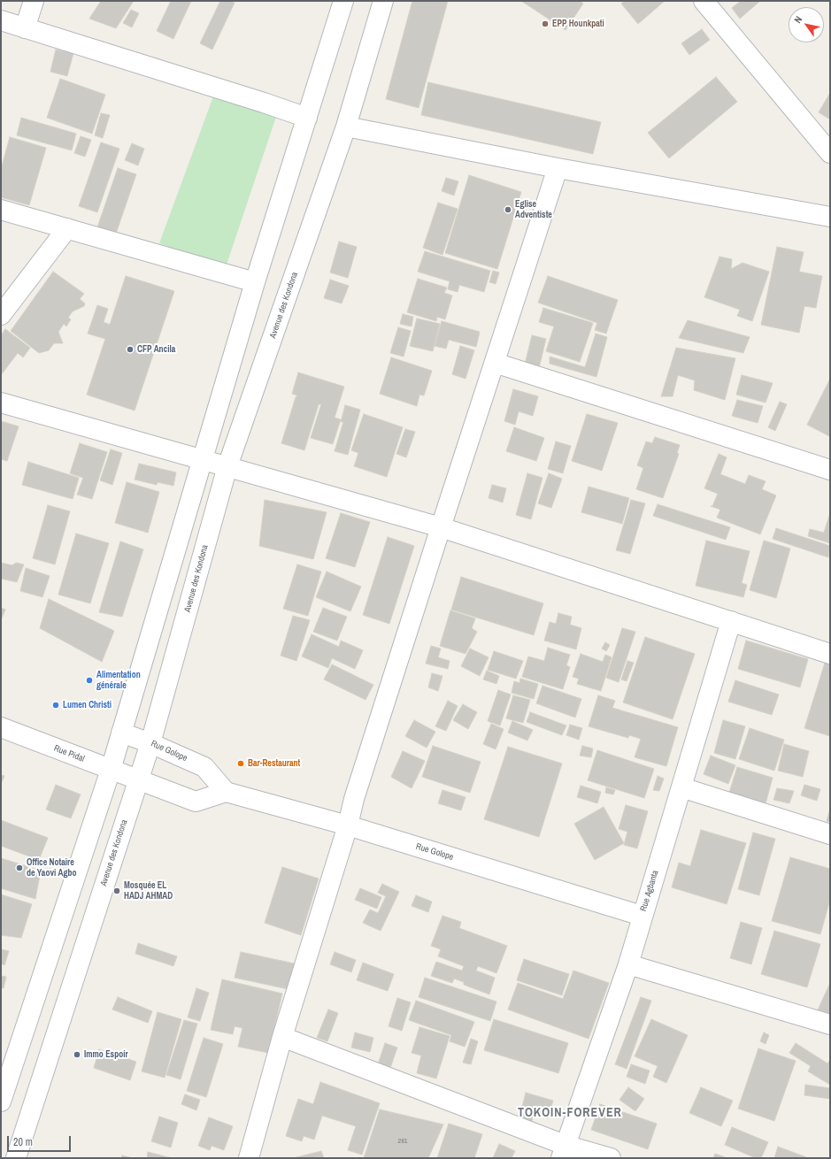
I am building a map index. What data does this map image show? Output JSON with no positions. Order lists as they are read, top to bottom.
{
  "streets": {
    "street": [
      "Avenue des Kondona",
      "Rue Golope",
      "Rue Pidal",
      "Rue Agbanta"
    ]
  },
  "crossings": [
    ["Avenue des Kondona", "Rue Golope"],
    ["Avenue des Kondona", "Rue Pidal"],
    ["Rue Golope", "Rue Agbanta"]
  ],
  "districts": ["TOKOIN-FOREVER"],
  "places": [
    "EPP Hounkpati",
    "Eglise Adventiste",
    "CFP Ancila",
    "Alimentation générale",
    "Lumen Christi",
    "Bar-Restaurant",
    "Office Notaire de Yaovi Agbo",
    "Mosquée EL HADJ AHMAD",
    "Immo Espoir"
  ],
  "house_numbers": ["281"],
  "scale_bar": "20 m",
  "north": "top left"
}
